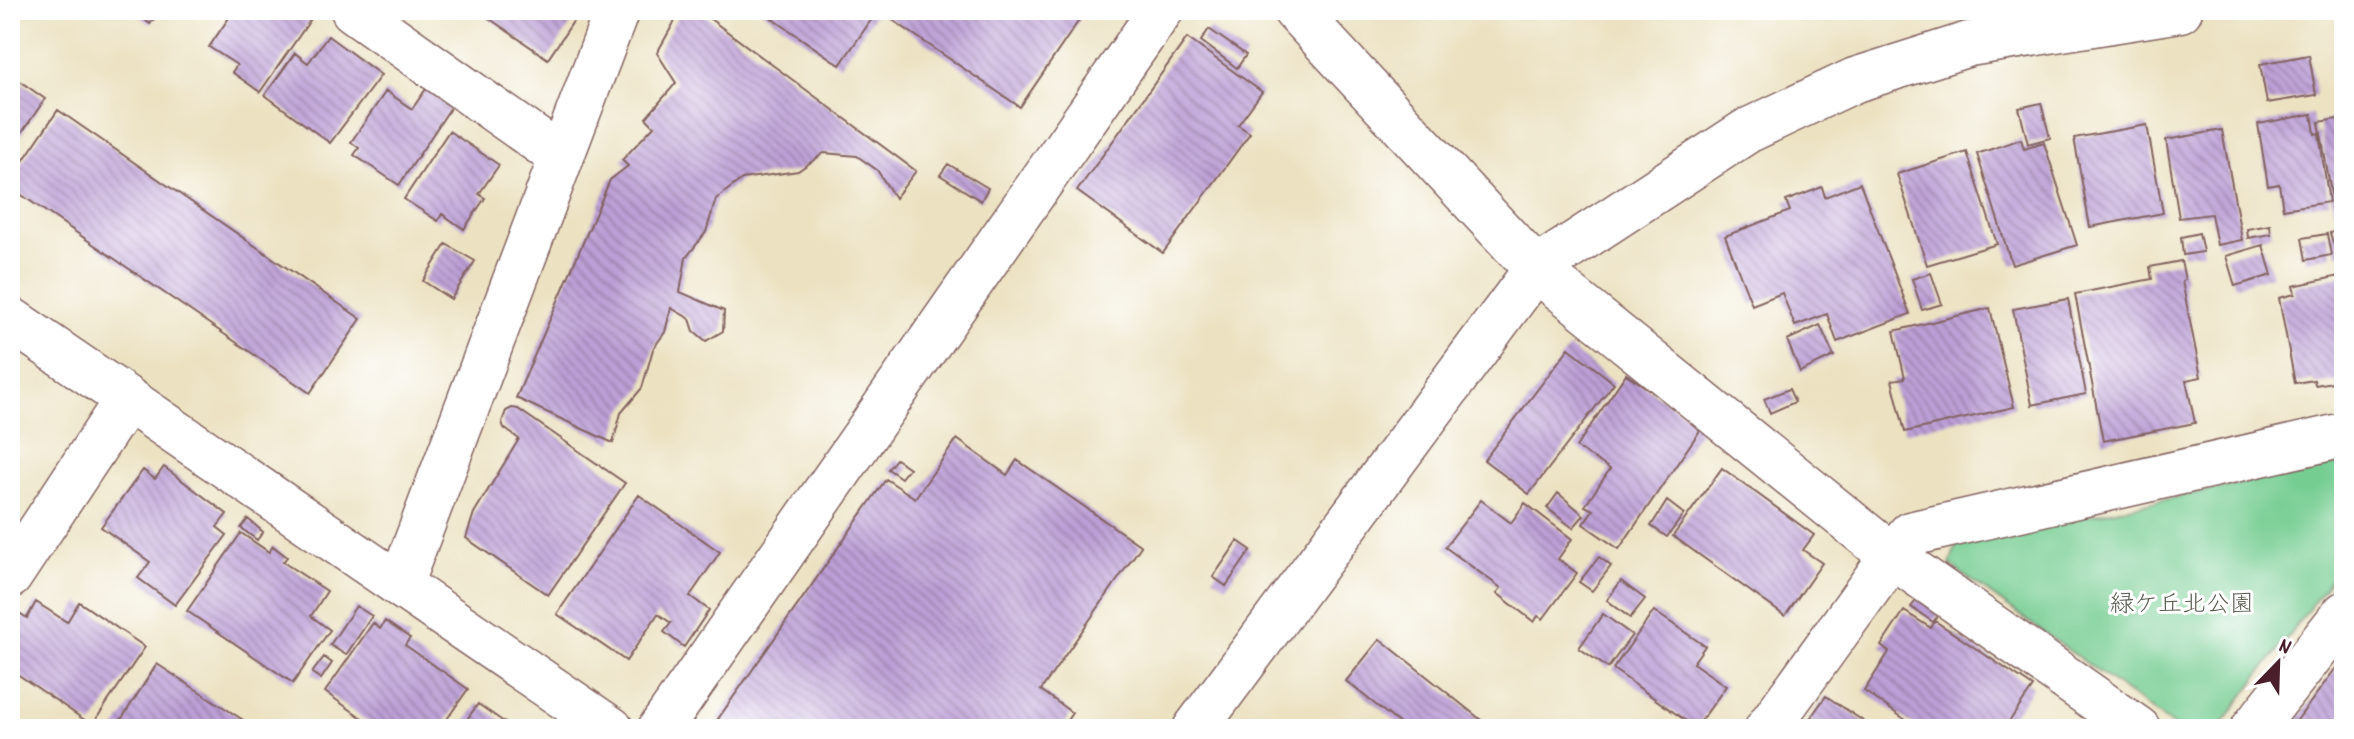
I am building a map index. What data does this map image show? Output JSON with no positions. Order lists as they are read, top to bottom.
{
  "parks": ["緑ケ丘北公園"],
  "north": "top right"
}
